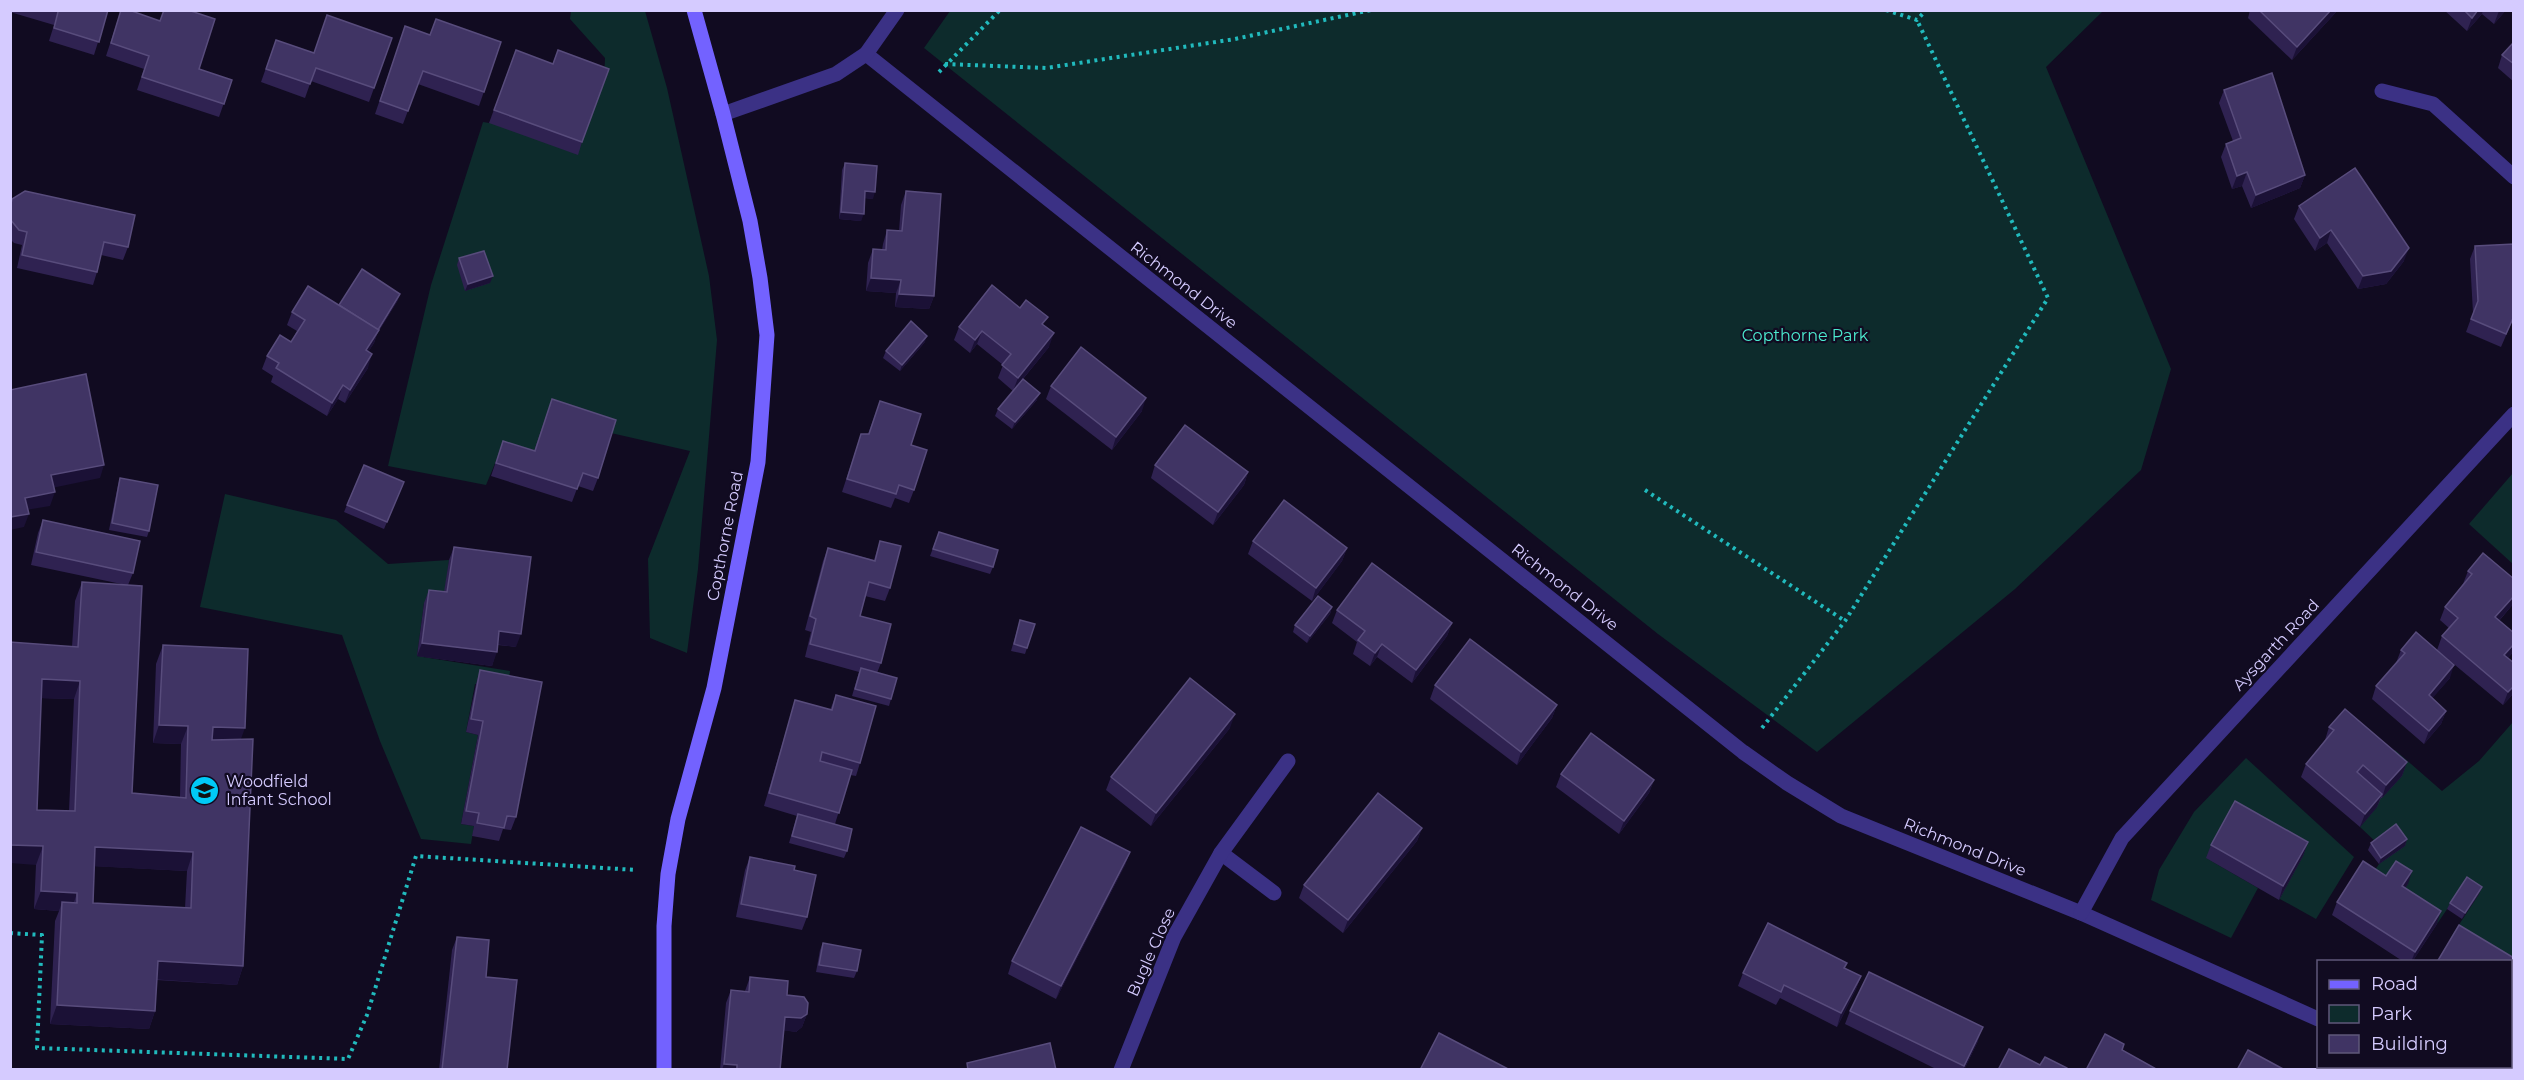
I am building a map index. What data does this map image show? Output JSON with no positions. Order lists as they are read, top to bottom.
{
  "streets": {
    "main road": ["Copthorne Road"],
    "street": ["Richmond Drive", "Aysgarth Road", "Bugle Close"]
  },
  "crossings": [
    ["Richmond Drive", "Aysgarth Road"]
  ],
  "parks": ["Copthorne Park"],
  "places": {
    "school or university": ["Woodfield Infant School"]
  },
  "legend": ["Road", "Park", "Building"]
}
